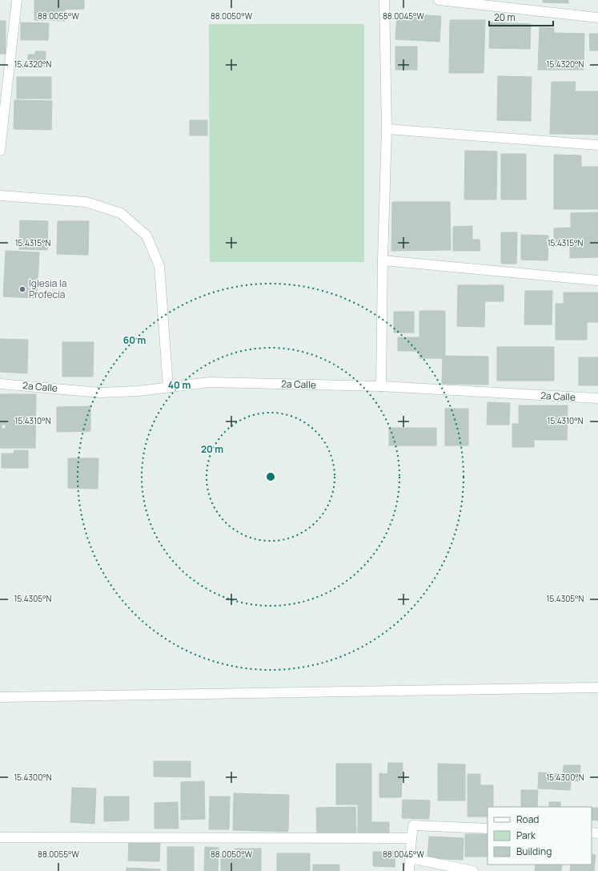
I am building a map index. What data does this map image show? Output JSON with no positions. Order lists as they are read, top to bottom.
{
  "streets": {
    "street": ["2a Calle"]
  },
  "places": ["Iglesia la Profecia"],
  "legend": ["Road", "Park", "Building"],
  "scale_bar": "20 m",
  "coordinates": [
    "88.0055°W",
    "88.0050°W",
    "88.0045°W",
    "15.4320°N",
    "15.4315°N",
    "15.4310°N",
    "15.4305°N",
    "15.4300°N"
  ],
  "rings": ["60 m", "40 m", "20 m"]
}
